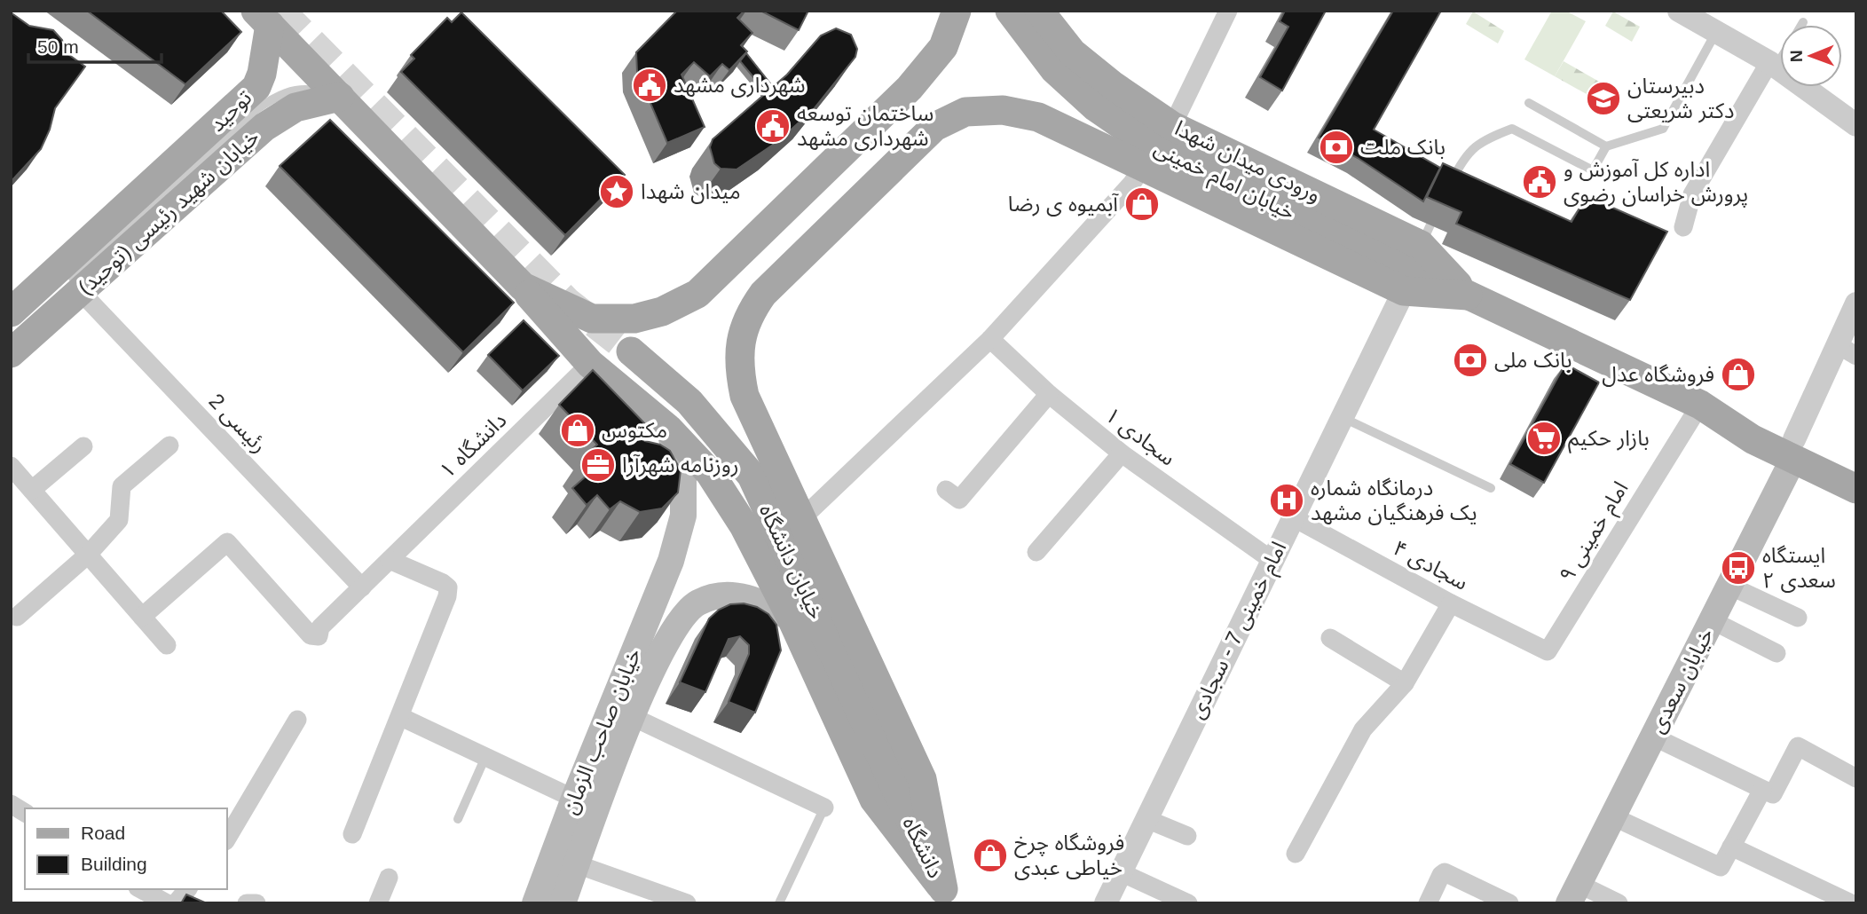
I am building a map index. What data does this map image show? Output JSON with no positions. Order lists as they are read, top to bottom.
{
  "streets": {
    "main road": [
      "توحید",
      "ورودی میدان شهدا",
      "خیابان امام خمینی",
      "خیابان شهید رئیسی (توحید)",
      "خیابان دانشگاه",
      "خیابان سعدی",
      "خیابان صاحب الزمان",
      "دانشگاه"
    ],
    "street": [
      "رئیسی 2",
      "سجادی ۱",
      "دانشگاه ۱",
      "امام خمینی ۹",
      "سجادی ۴",
      "امام خمینی 7 - سجادی"
    ]
  },
  "crossings": [
    ["توحید", "خیابان شهید رئیسی (توحید)"],
    ["ورودی میدان شهدا", "خیابان امام خمینی"],
    ["ورودی میدان شهدا", "امام خمینی 7 - سجادی"],
    ["خیابان امام خمینی", "امام خمینی 7 - سجادی"],
    ["خیابان شهید رئیسی (توحید)", "رئیسی 2"],
    ["رئیسی 2", "دانشگاه ۱"],
    ["سجادی ۱", "امام خمینی 7 - سجادی"],
    ["امام خمینی ۹", "سجادی ۴"],
    ["خیابان دانشگاه", "دانشگاه"],
    ["سجادی ۴", "امام خمینی 7 - سجادی"]
  ],
  "places": {
    "public building": ["شهرداری مشهد", "ساختمان توسعه شهرداری مشهد", "اداره کل آموزش و پرورش خراسان رضوی"],
    "school or university": ["دبیرستان دکتر شریعتی"],
    "bank": ["بانک ملت", "بانک ملی"],
    "place": ["میدان شهدا"],
    "shop": [
      "آبمیوه ی رضا",
      "فروشگاه عدل",
      "مکتوس",
      "فروشگاه چرخ خیاطی عبدی"
    ],
    "supermarket": ["بازار حکیم"],
    "office": ["روزنامه شهرآرا"],
    "hospital": ["درمانگاه شماره یک فرهنگیان مشهد"],
    "bus stop": ["ایستگاه سعدی ۲"]
  },
  "legend": ["Road", "Building"],
  "scale_bar": "50 m",
  "north": "left"
}
